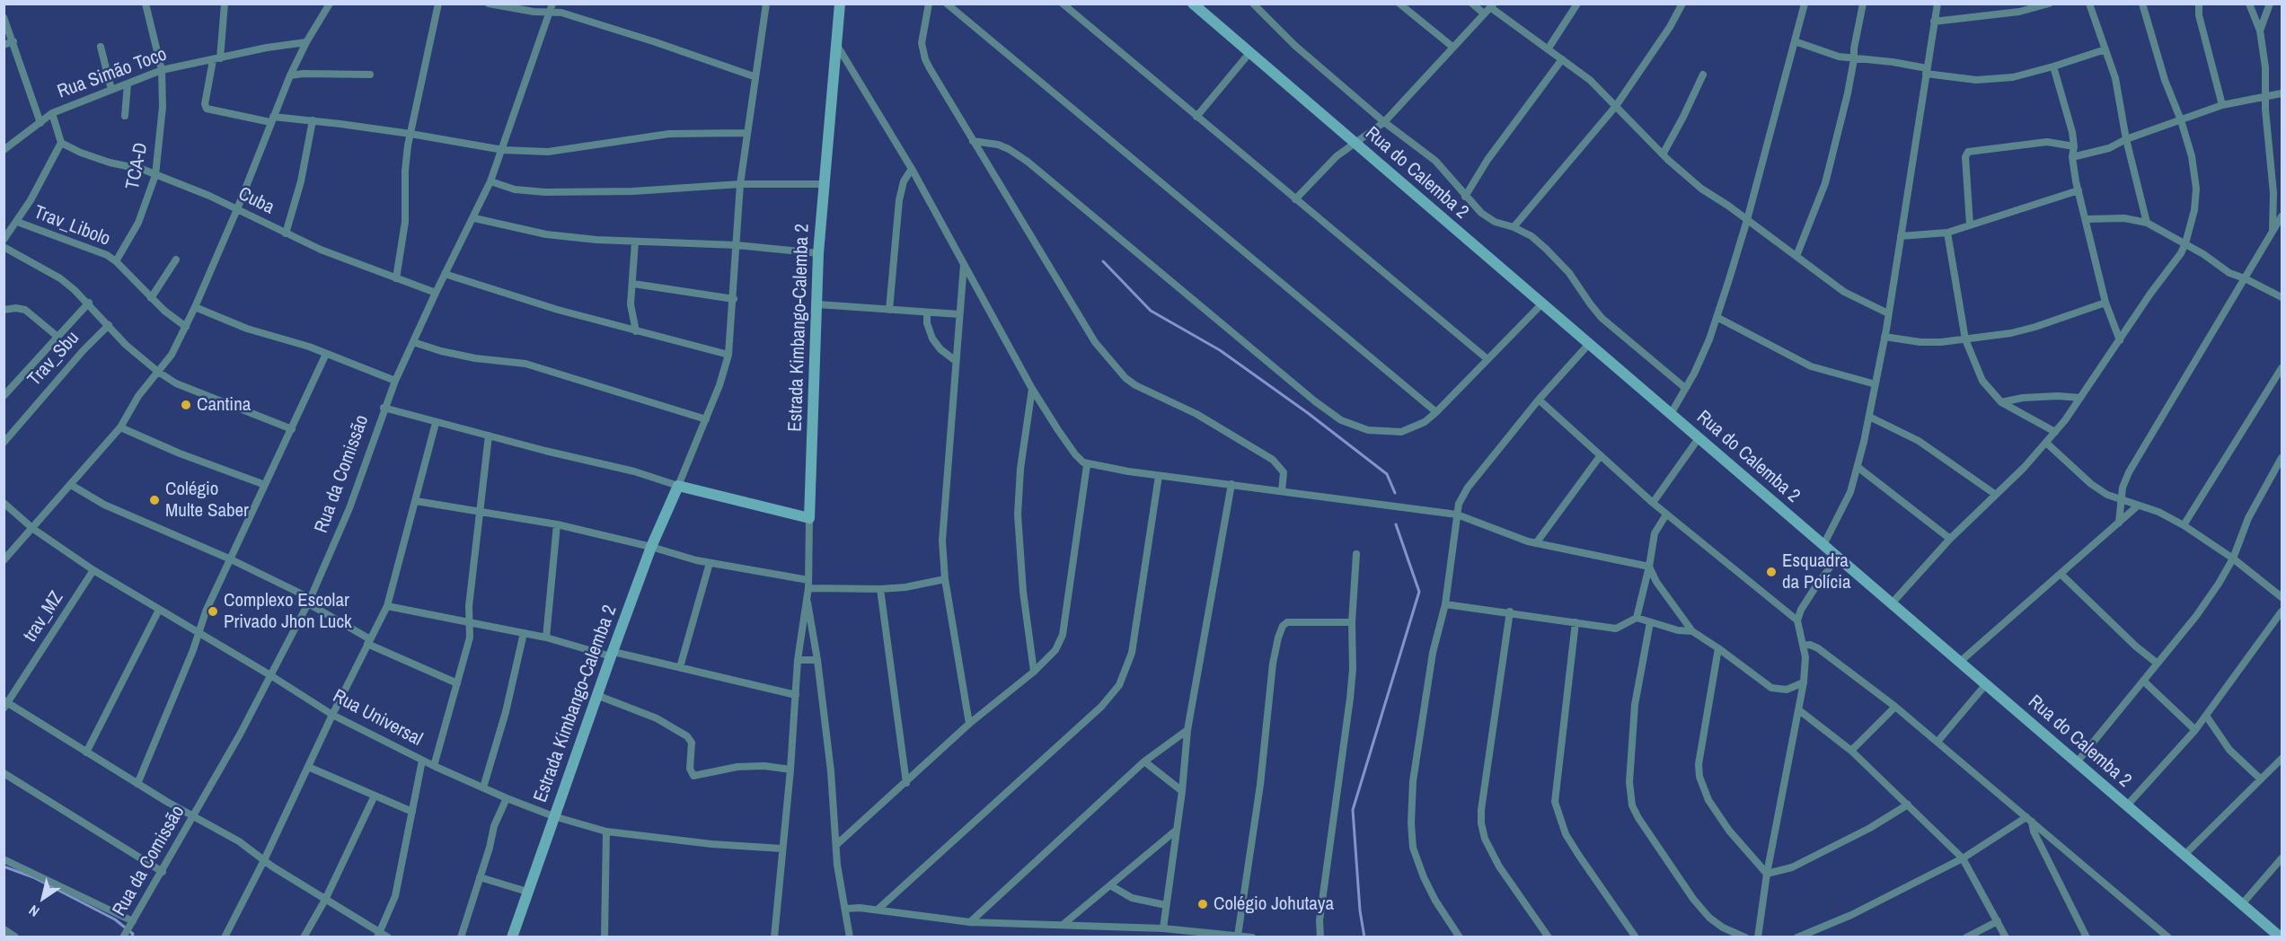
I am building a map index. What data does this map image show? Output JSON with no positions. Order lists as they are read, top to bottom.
{
  "streets": {
    "main road": ["Rua do Calemba 2", "Estrada Kimbango-Calemba 2"],
    "street": [
      "Rua Simão Toco",
      "TCA-D",
      "Cuba",
      "Trav_Libolo",
      "Trav_Sbu",
      "Rua da Comissão",
      "trav_MZ",
      "Rua Universal"
    ]
  },
  "crossings": [
    ["Rua Simão Toco", "TCA-D"],
    ["TCA-D", "Cuba"],
    ["TCA-D", "Trav_Libolo"],
    ["Cuba", "Rua da Comissão"],
    ["Estrada Kimbango-Calemba 2", "Rua Universal"],
    ["Rua da Comissão", "Rua Universal"],
    ["trav_MZ", "Rua Universal"]
  ],
  "places": [
    "Cantina",
    "Colégio Multe Saber",
    "Esquadra da Polícia",
    "Complexo Escolar Privado Jhon Luck",
    "Colégio Johutaya"
  ],
  "north": "bottom left"
}
